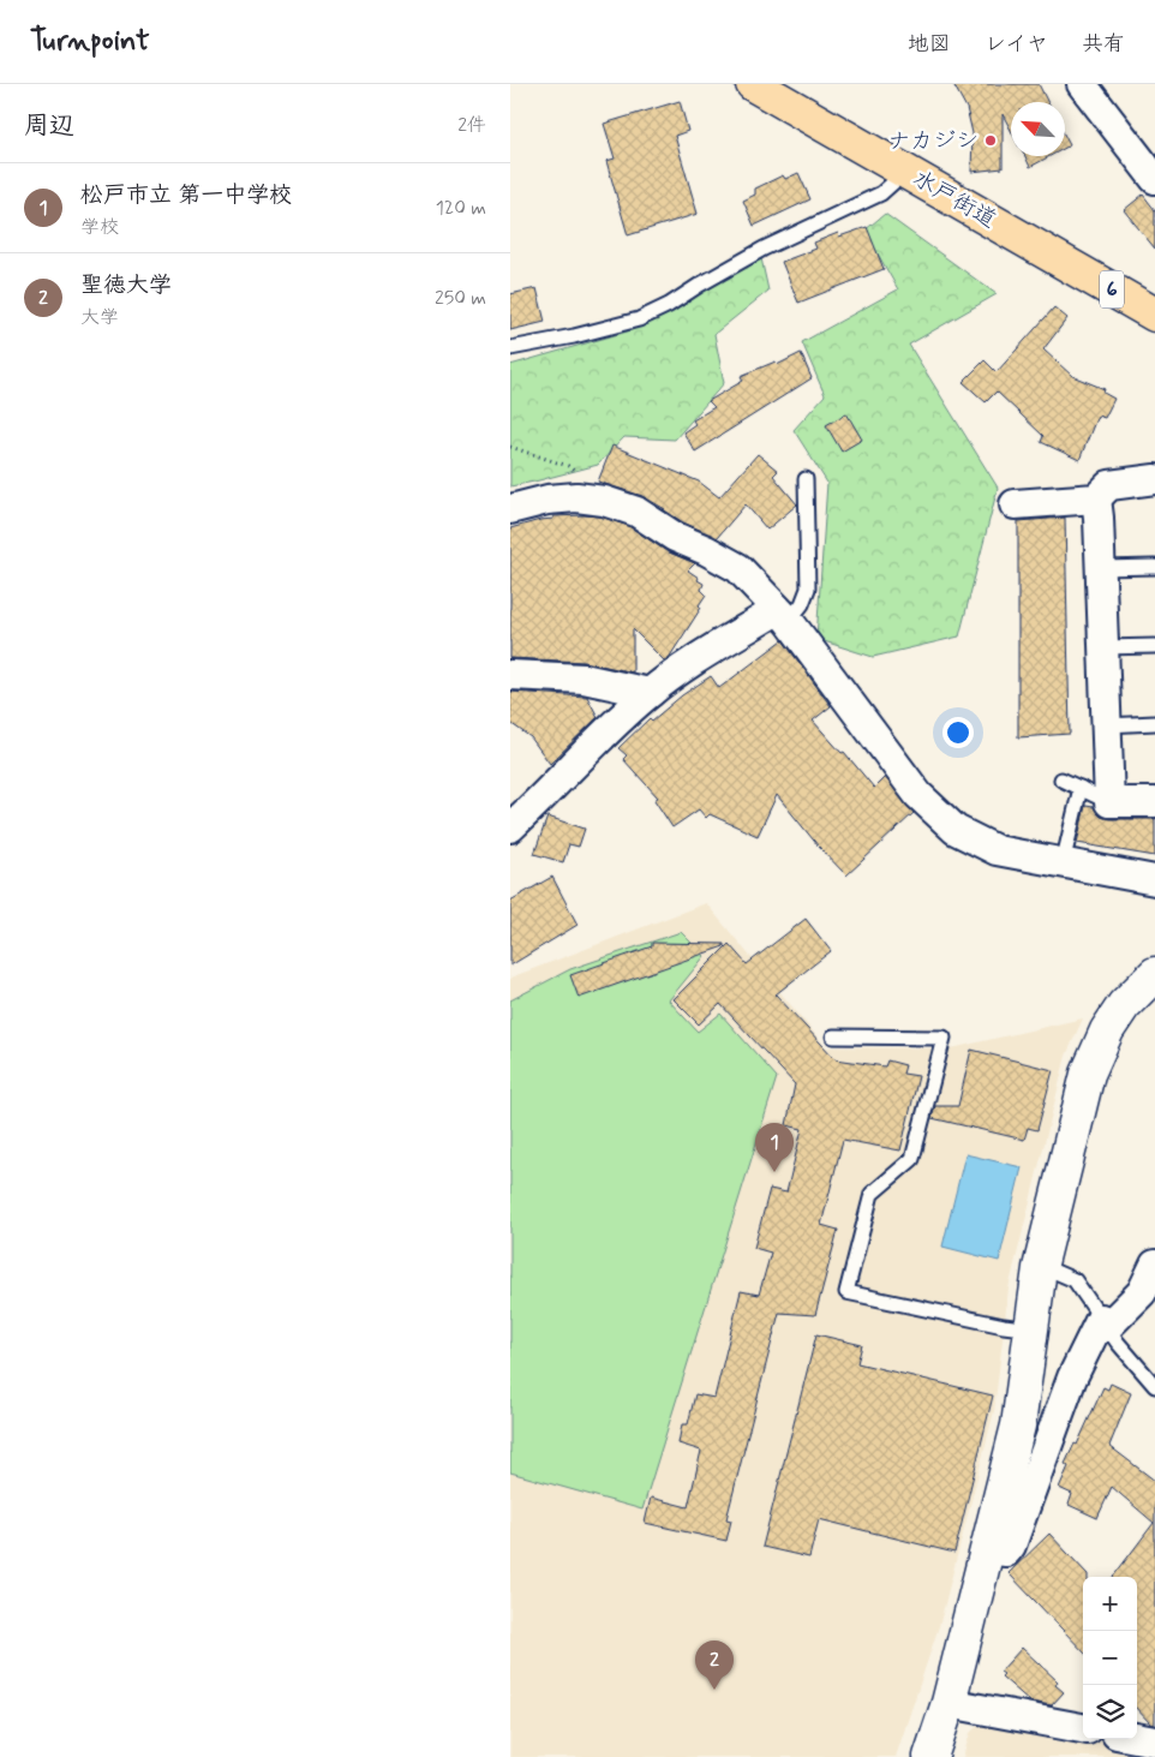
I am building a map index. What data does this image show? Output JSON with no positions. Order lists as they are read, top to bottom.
{
  "streets": {
    "highway": ["水戸街道", "6"]
  },
  "places": ["ナカジシ"],
  "north": "top left",
  "page": {
    "header": "Turnpoint",
    "nav": ["地図", "レイヤ", "共有"],
    "heading": ["周辺", "2件"],
    "list": [
      {
        "mark": "1",
        "name": "松戸市立 第一中学校",
        "note": "学校",
        "value": "120 m"
      },
      {
        "mark": "2",
        "name": "聖徳大学",
        "note": "大学",
        "value": "250 m"
      }
    ],
    "pins": ["1", "2"],
    "map_buttons": ["+", "−"]
  }
}
